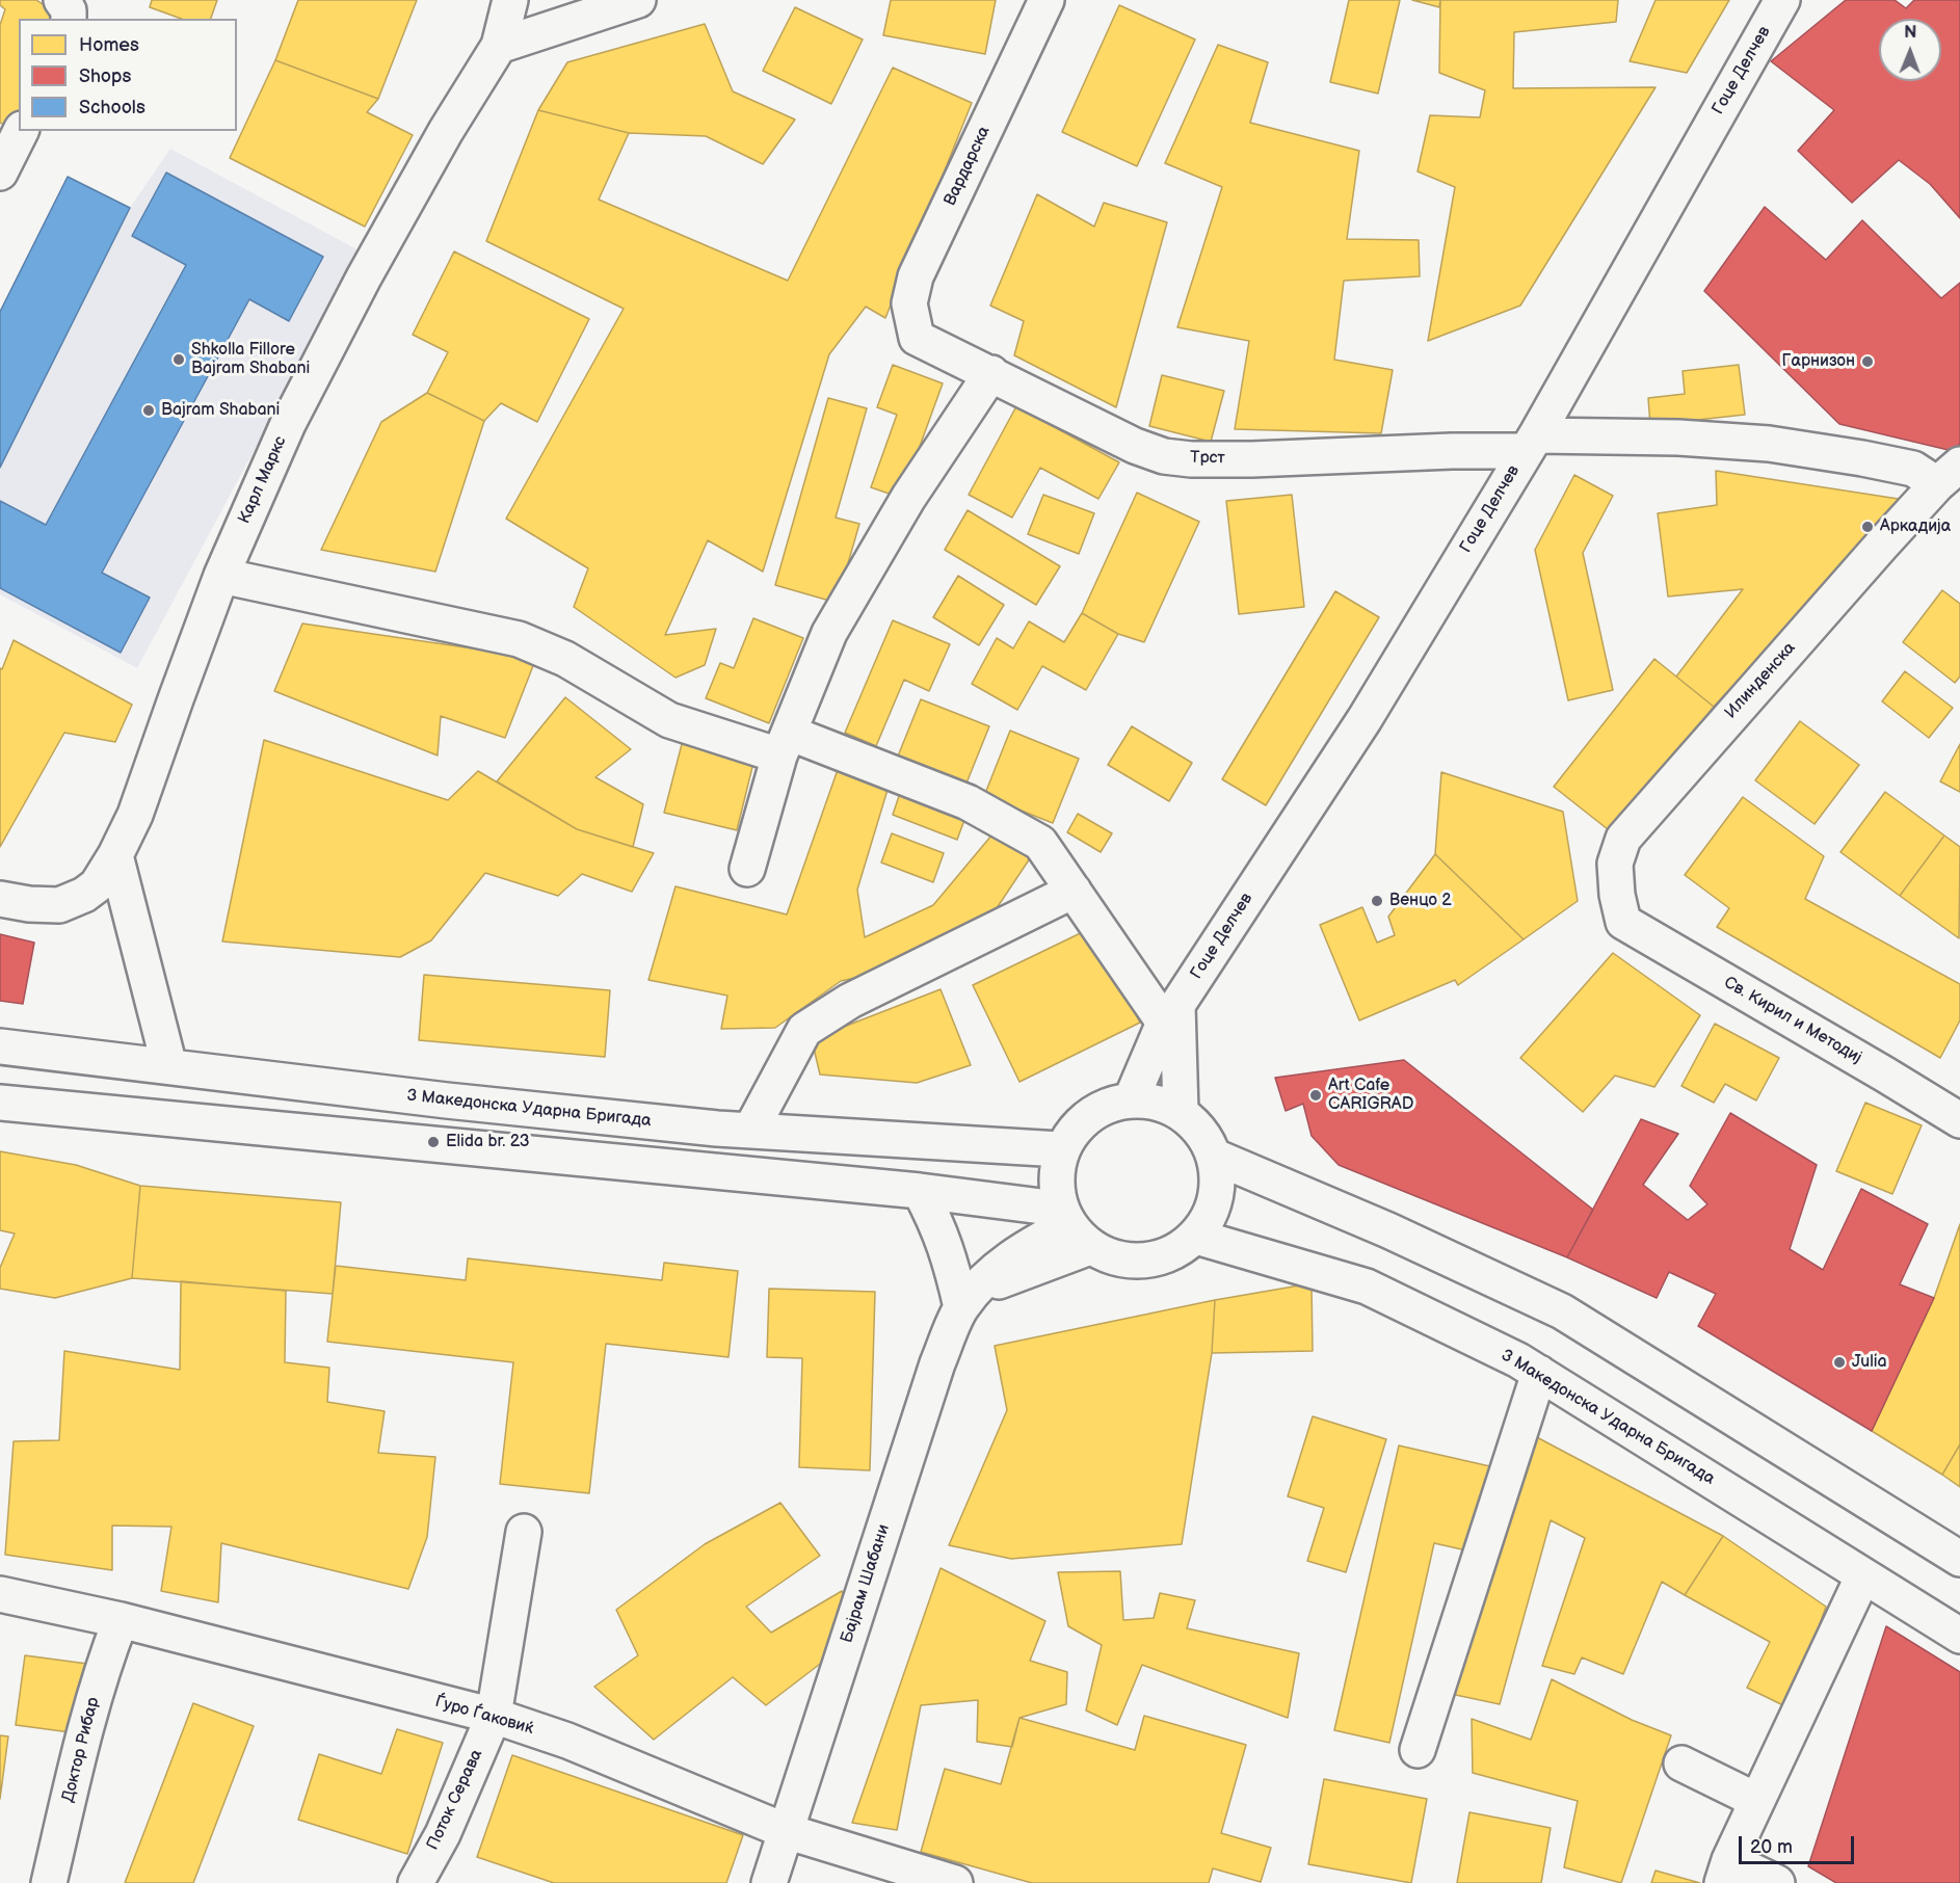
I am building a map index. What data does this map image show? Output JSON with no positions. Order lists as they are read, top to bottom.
{
  "streets": {
    "street": [
      "Гоце Делчев",
      "Вардарска",
      "Трст",
      "Карл Маркс",
      "Илинденска",
      "Св. Кирил и Методиј",
      "3 Македонска Ударна Бригада",
      "Бајрам Шабани",
      "Ѓуро Ѓаковиќ",
      "Доктор Рибар",
      "Поток Серава"
    ]
  },
  "crossings": [
    ["Гоце Делчев", "Трст"],
    ["Гоце Делчев", "3 Македонска Ударна Бригада"],
    ["Гоце Делчев", "Бајрам Шабани"],
    ["Вардарска", "Трст"],
    ["Трст", "Илинденска"],
    ["Илинденска", "Св. Кирил и Методиј"],
    ["3 Македонска Ударна Бригада", "Бајрам Шабани"],
    ["Бајрам Шабани", "Ѓуро Ѓаковиќ"],
    ["Ѓуро Ѓаковиќ", "Доктор Рибар"],
    ["Ѓуро Ѓаковиќ", "Поток Серава"]
  ],
  "places": [
    "Shkolla Fillore Bajram Shabani",
    "Гарнизон",
    "Bajram Shabani",
    "Аркадија",
    "Венцо 2",
    "Art Cafe CARIGRAD",
    "Elida br. 23",
    "Julia"
  ],
  "legend": ["Homes", "Shops", "Schools"],
  "scale_bar": "20 m",
  "north": "top"
}
